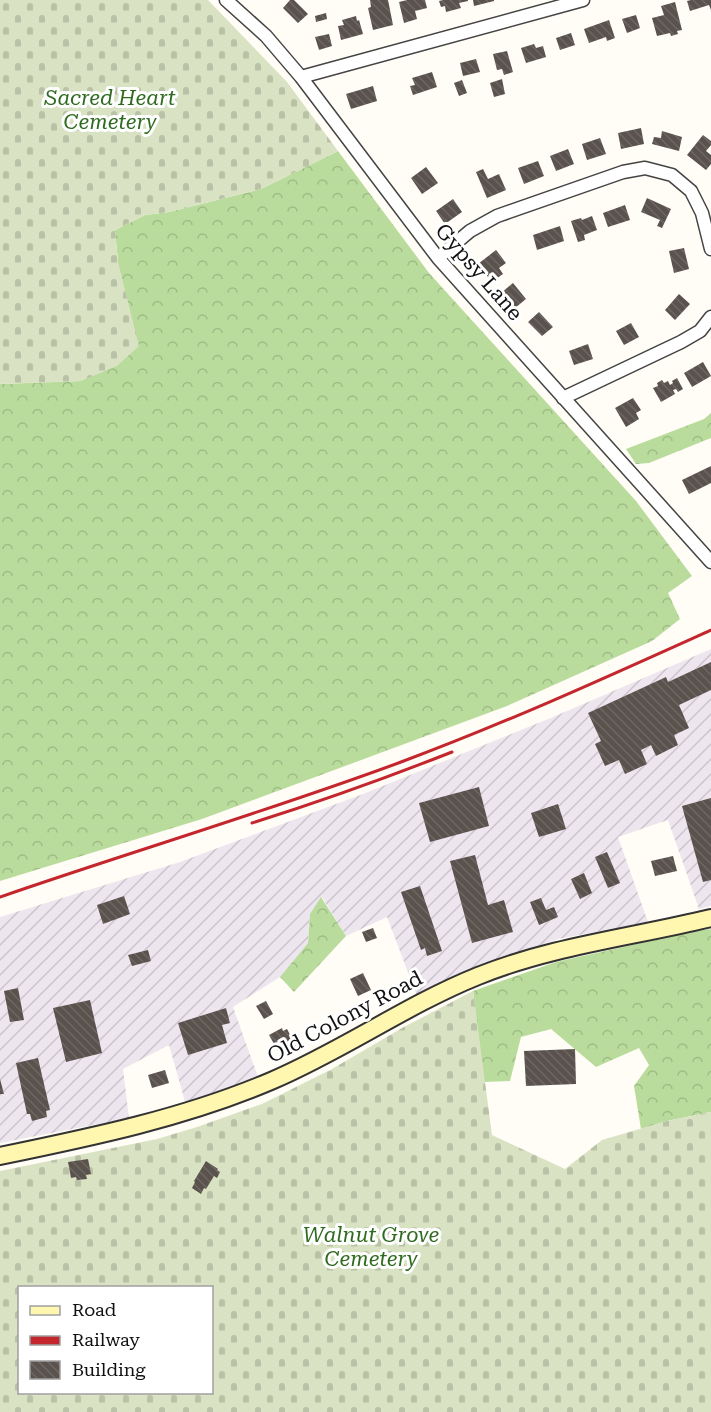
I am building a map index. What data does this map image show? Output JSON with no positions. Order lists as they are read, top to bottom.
{
  "streets": {
    "main road": ["Old Colony Road"],
    "street": ["Gypsy Lane"]
  },
  "parks": ["Sacred Heart Cemetery", "Walnut Grove Cemetery"],
  "legend": ["Road", "Railway", "Building"]
}
